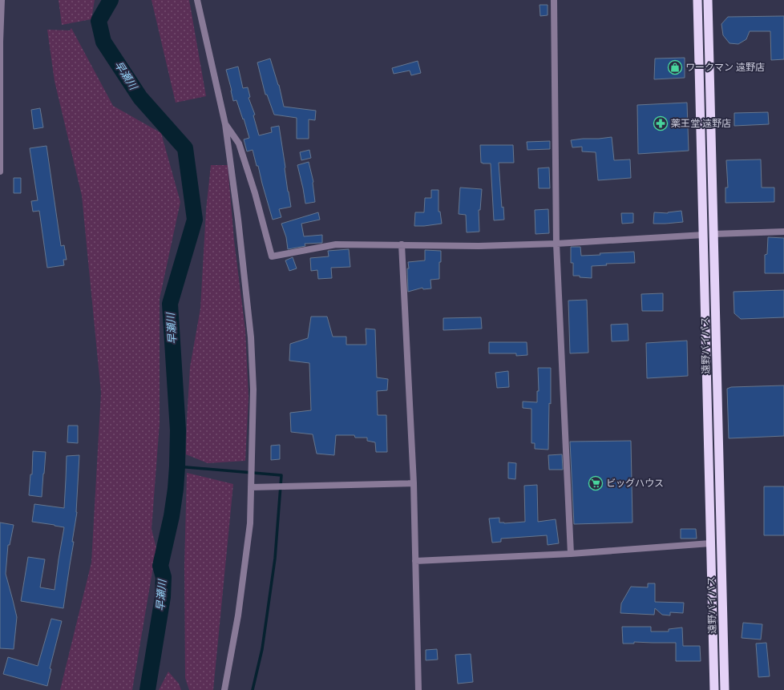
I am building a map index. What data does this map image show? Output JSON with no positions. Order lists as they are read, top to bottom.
{
  "streets": {
    "highway": ["遠野バイパス"]
  },
  "water": ["早瀬川"],
  "places": {
    "shop": ["ワークマン 遠野店"],
    "pharmacy": ["薬王堂 遠野店"],
    "supermarket": ["ビッグハウス"]
  }
}
